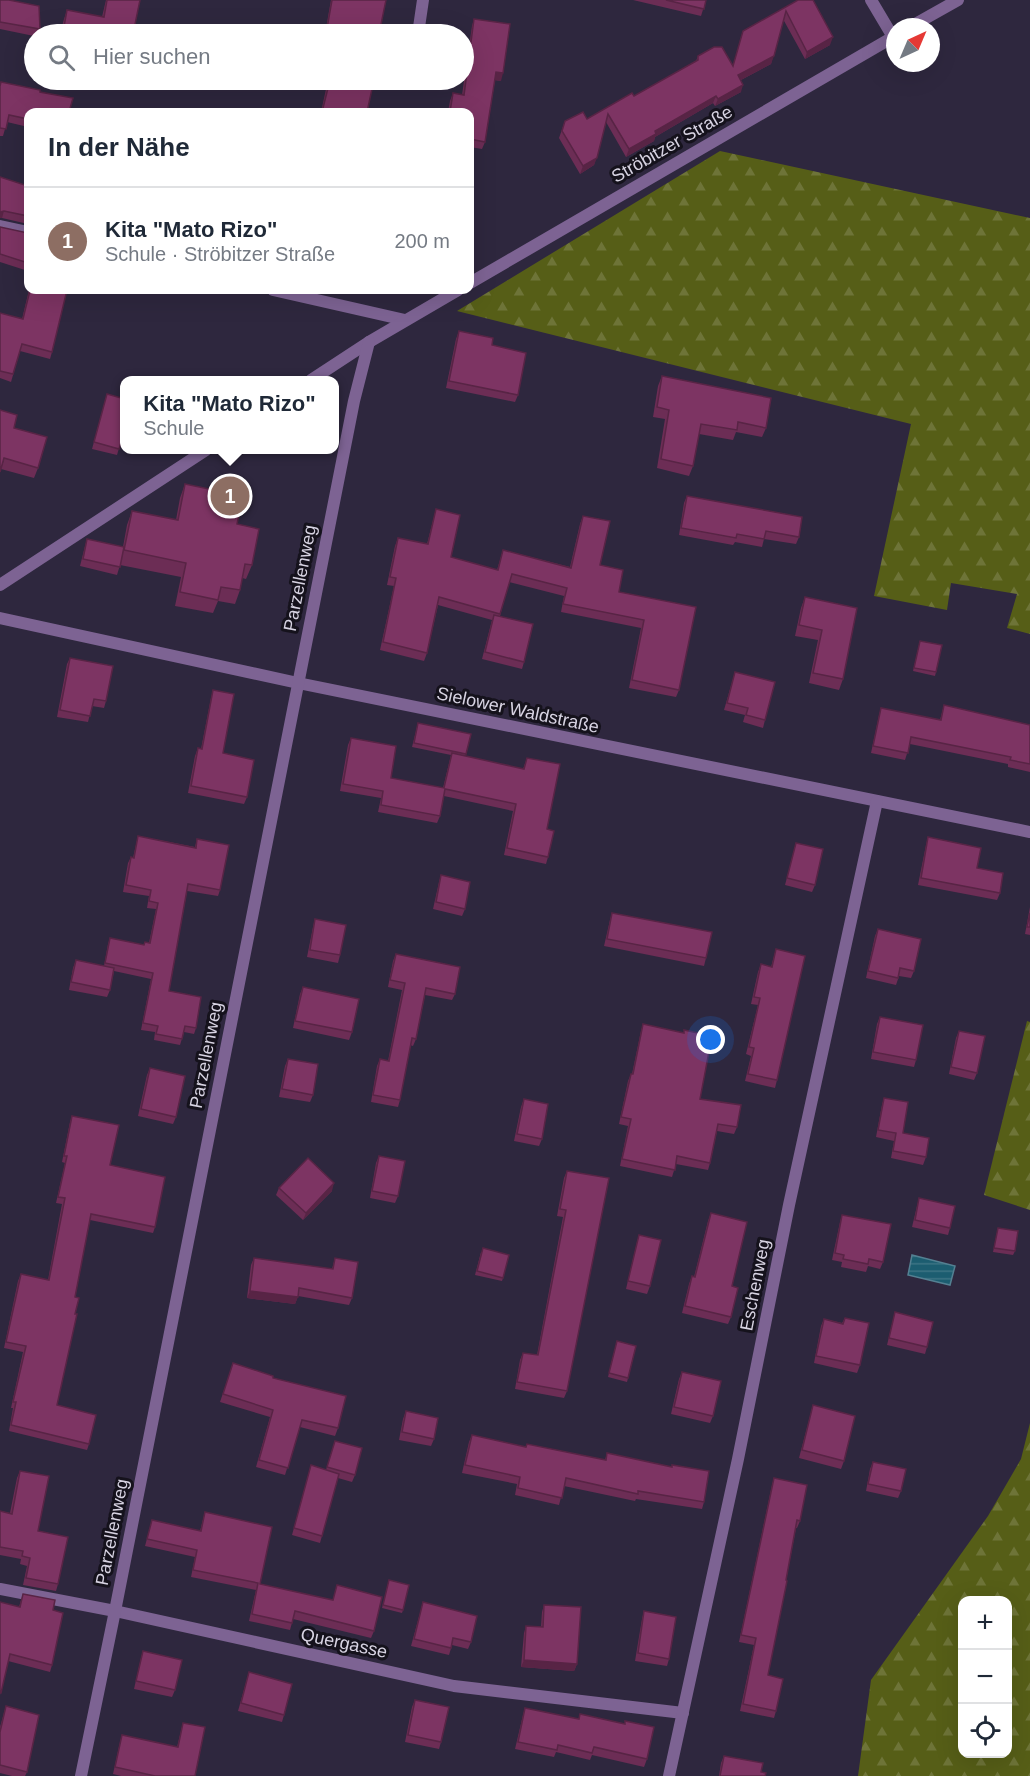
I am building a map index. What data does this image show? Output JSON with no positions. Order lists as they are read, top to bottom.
{
  "streets": {
    "street": [
      "Ströbitzer Straße",
      "Parzellenweg",
      "Sielower Waldstraße",
      "Eschenweg",
      "Quergasse"
    ]
  },
  "crossings": [
    ["Parzellenweg", "Sielower Waldstraße"],
    ["Parzellenweg", "Quergasse"],
    ["Sielower Waldstraße", "Eschenweg"],
    ["Eschenweg", "Quergasse"]
  ],
  "north": "top right",
  "page": {
    "search": "Hier suchen",
    "heading": "In der Nähe",
    "list": [
      {
        "mark": "1",
        "name": "Kita \"Mato Rizo\"",
        "note": "Schule · Ströbitzer Straße",
        "value": "200 m"
      }
    ],
    "popup": ["Kita \"Mato Rizo\"", "Schule"],
    "pins": "1",
    "map_buttons": ["+", "−"]
  }
}
